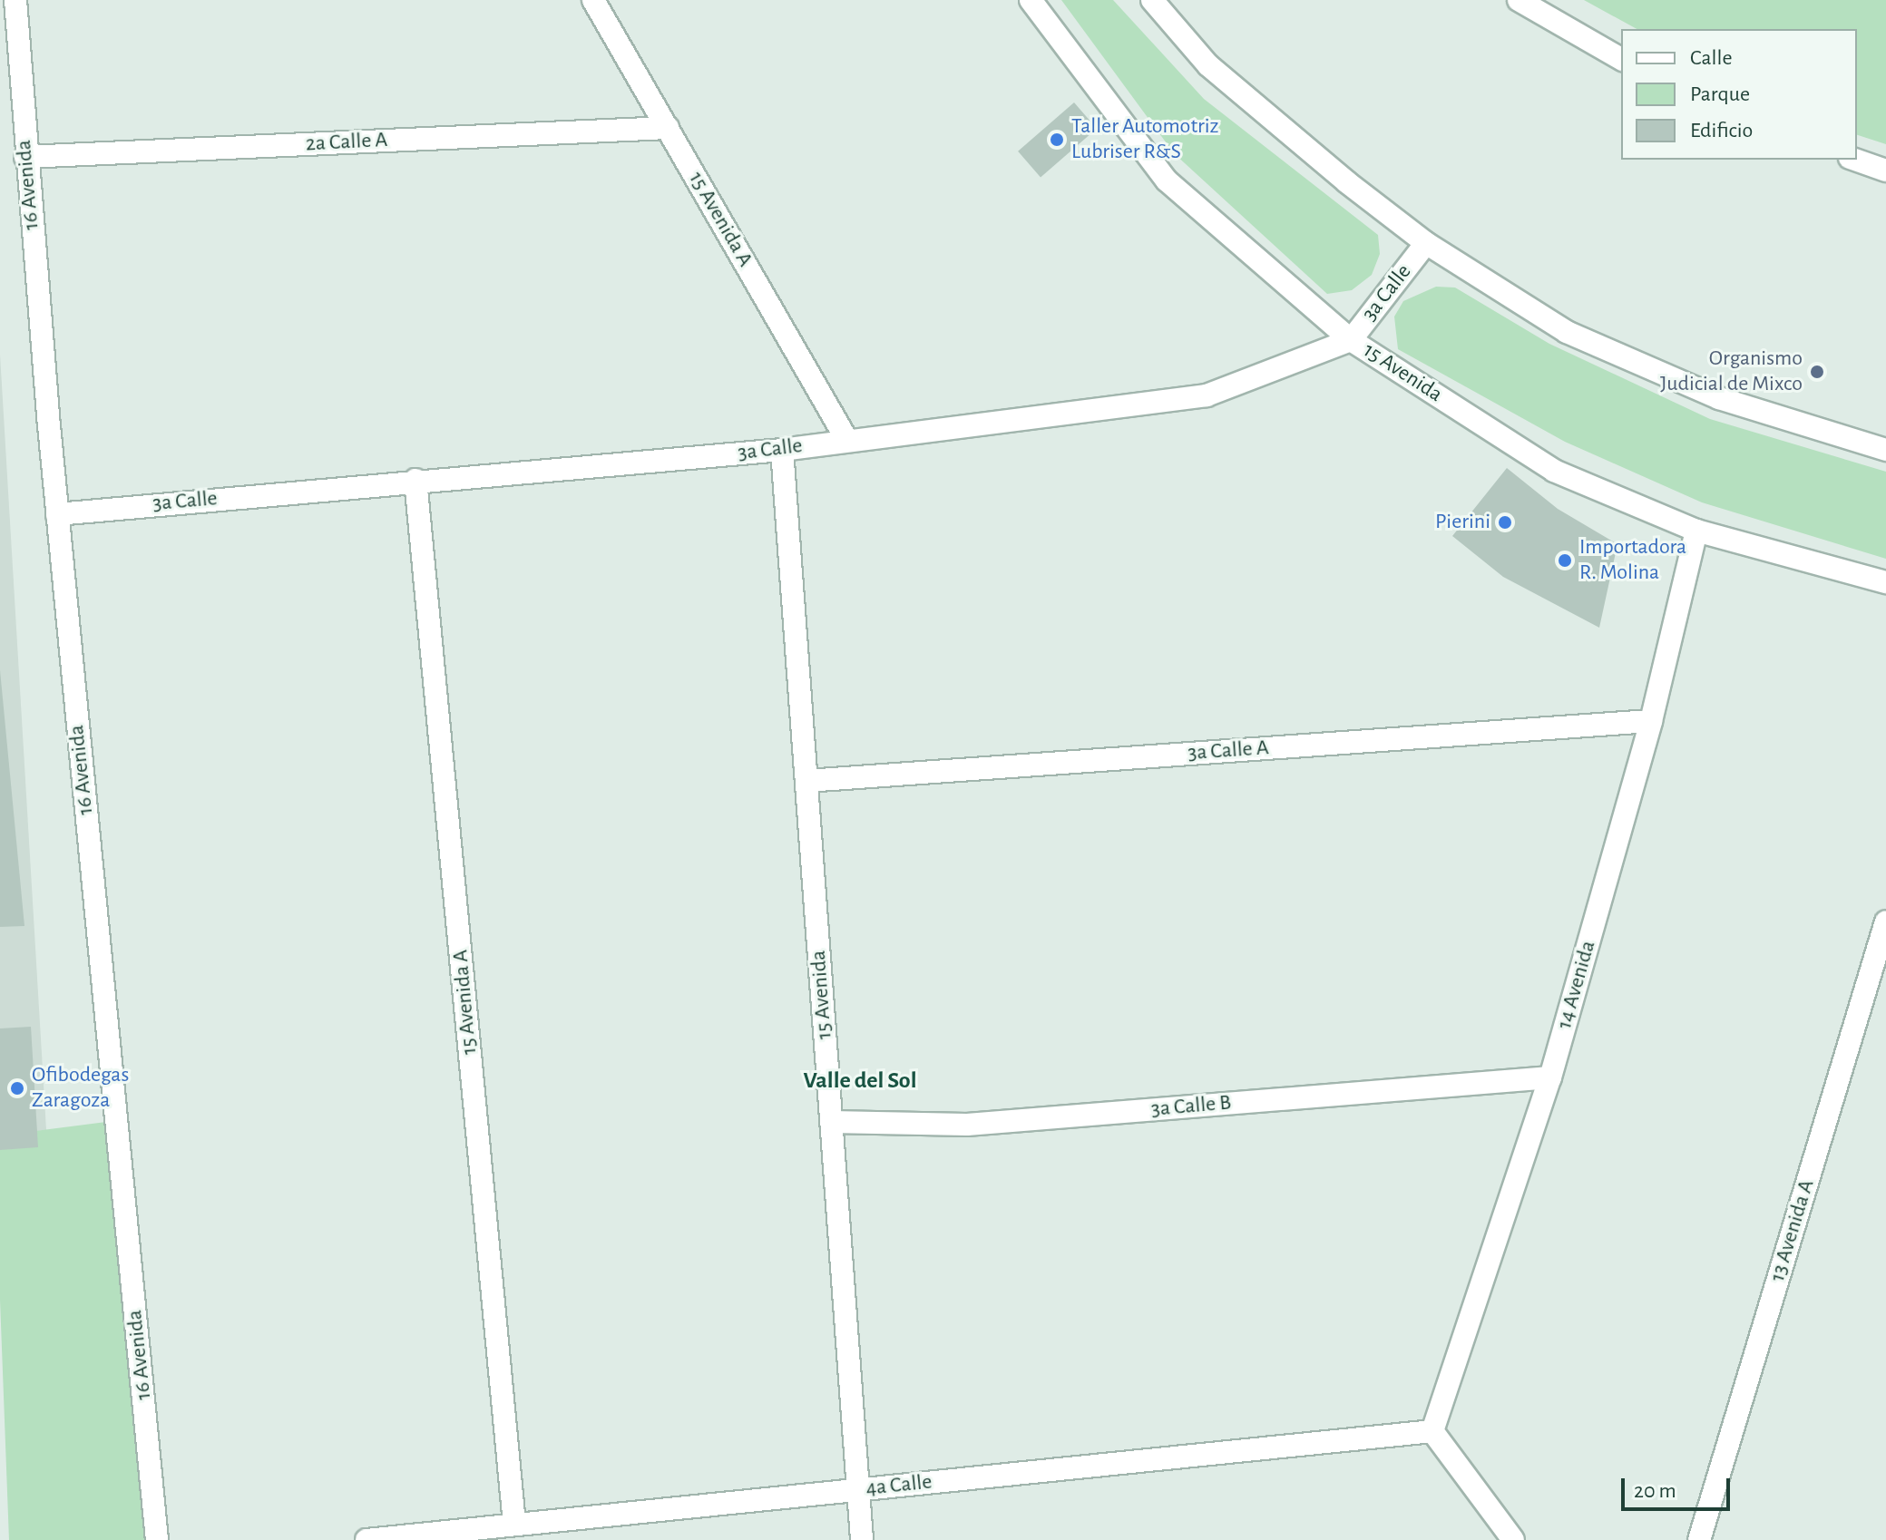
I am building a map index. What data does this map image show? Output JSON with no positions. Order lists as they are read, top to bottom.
{
  "streets": {
    "street": [
      "2a Calle A",
      "16 Avenida",
      "15 Avenida A",
      "3a Calle",
      "15 Avenida",
      "3a Calle A",
      "14 Avenida",
      "3a Calle B",
      "13 Avenida A",
      "4a Calle"
    ]
  },
  "crossings": [
    ["2a Calle A", "16 Avenida"],
    ["2a Calle A", "15 Avenida A"],
    ["16 Avenida", "3a Calle"],
    ["15 Avenida A", "3a Calle"],
    ["15 Avenida A", "4a Calle"],
    ["3a Calle", "15 Avenida"],
    ["15 Avenida", "3a Calle A"],
    ["15 Avenida", "14 Avenida"],
    ["15 Avenida", "3a Calle B"],
    ["15 Avenida", "4a Calle"],
    ["3a Calle A", "14 Avenida"],
    ["14 Avenida", "3a Calle B"],
    ["14 Avenida", "4a Calle"]
  ],
  "districts": ["Valle del Sol"],
  "places": [
    "Taller Automotriz Lubriser R&S",
    "Organismo Judicial de Mixco",
    "Pierini",
    "Importadora R. Molina",
    "Ofibodegas Zaragoza"
  ],
  "legend": ["Calle", "Parque", "Edificio"],
  "scale_bar": "20 m"
}
